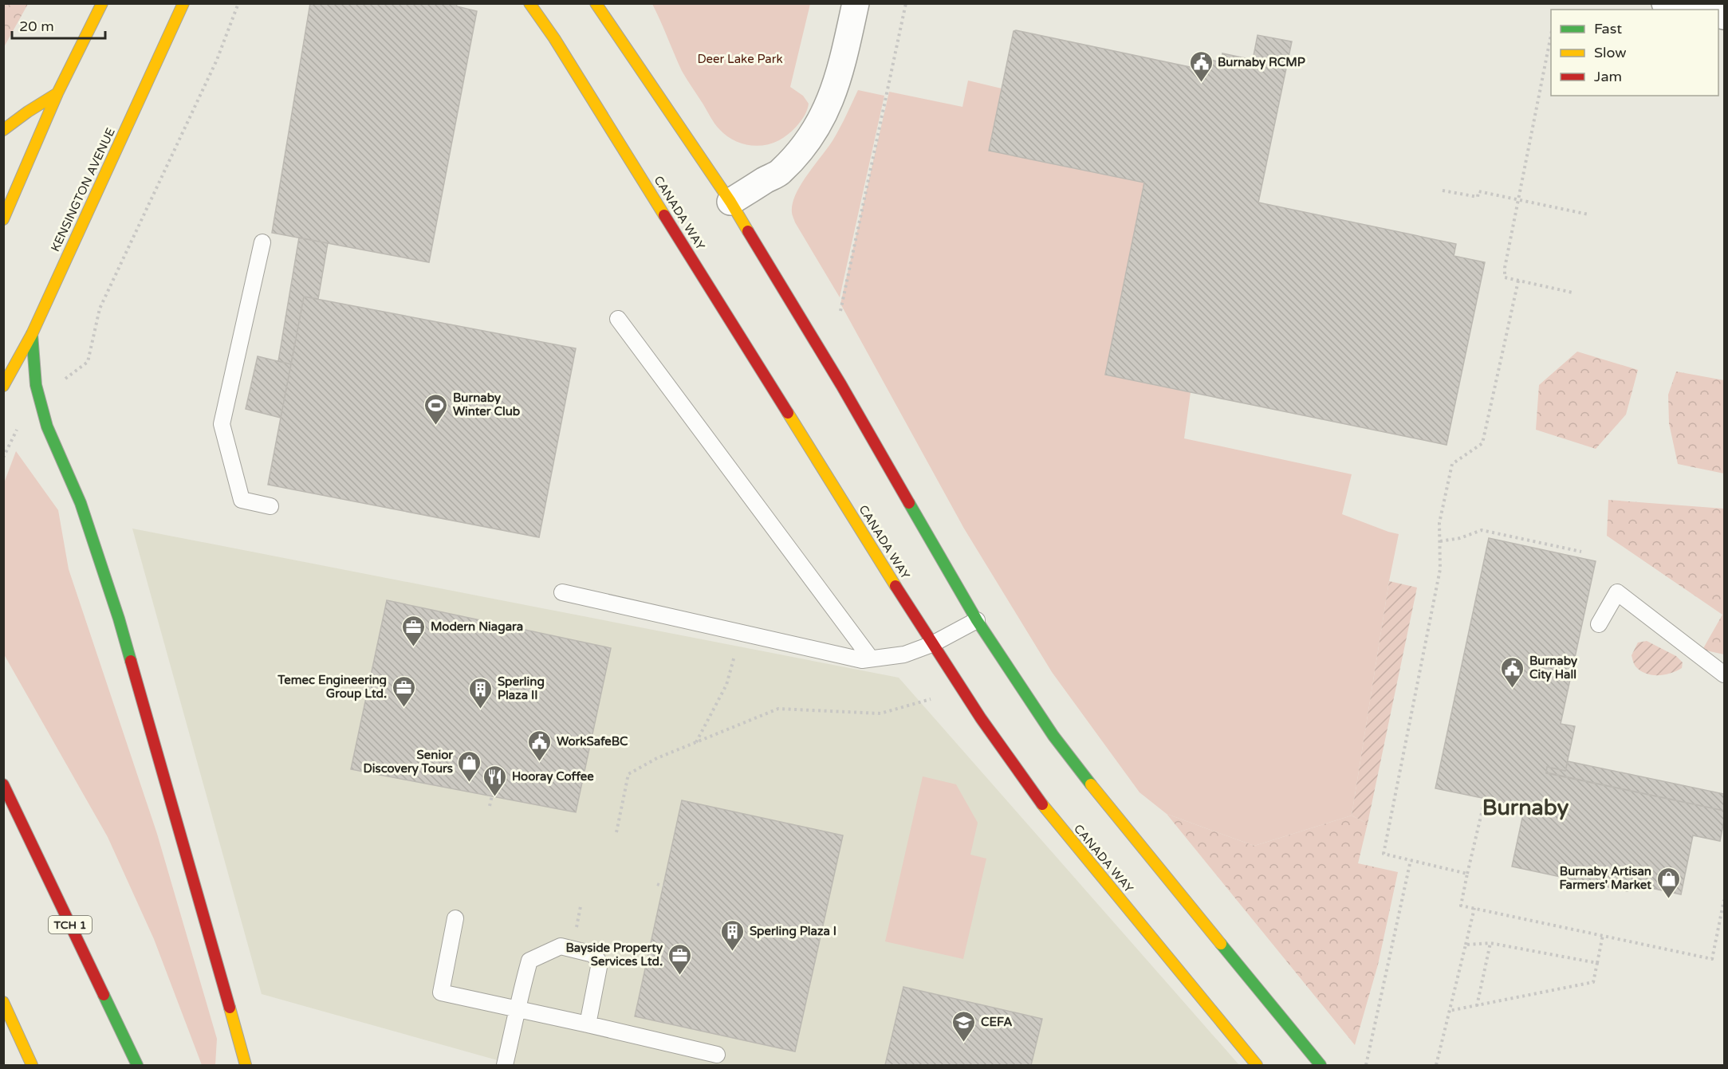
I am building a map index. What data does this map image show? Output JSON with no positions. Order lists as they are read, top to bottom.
{
  "streets": {
    "main road": ["KENSINGTON AVENUE", "CANADA WAY", "TCH 1"]
  },
  "districts": ["Burnaby"],
  "parks": ["Deer Lake Park"],
  "places": {
    "public building": ["Burnaby RCMP", "Burnaby City Hall", "WorkSafeBC"],
    "sports": ["Burnaby Winter Club"],
    "office": ["Modern Niagara", "Temec Engineering Group Ltd.", "Bayside Property Services Ltd."],
    "building": ["Sperling Plaza II", "Sperling Plaza I"],
    "shop": ["Senior Discovery Tours", "Burnaby Artisan Farmers' Market"],
    "restaurant": ["Hooray Coffee"],
    "school or university": ["CEFA"]
  },
  "legend": ["Fast", "Slow", "Jam"],
  "scale_bar": "20 m"
}
